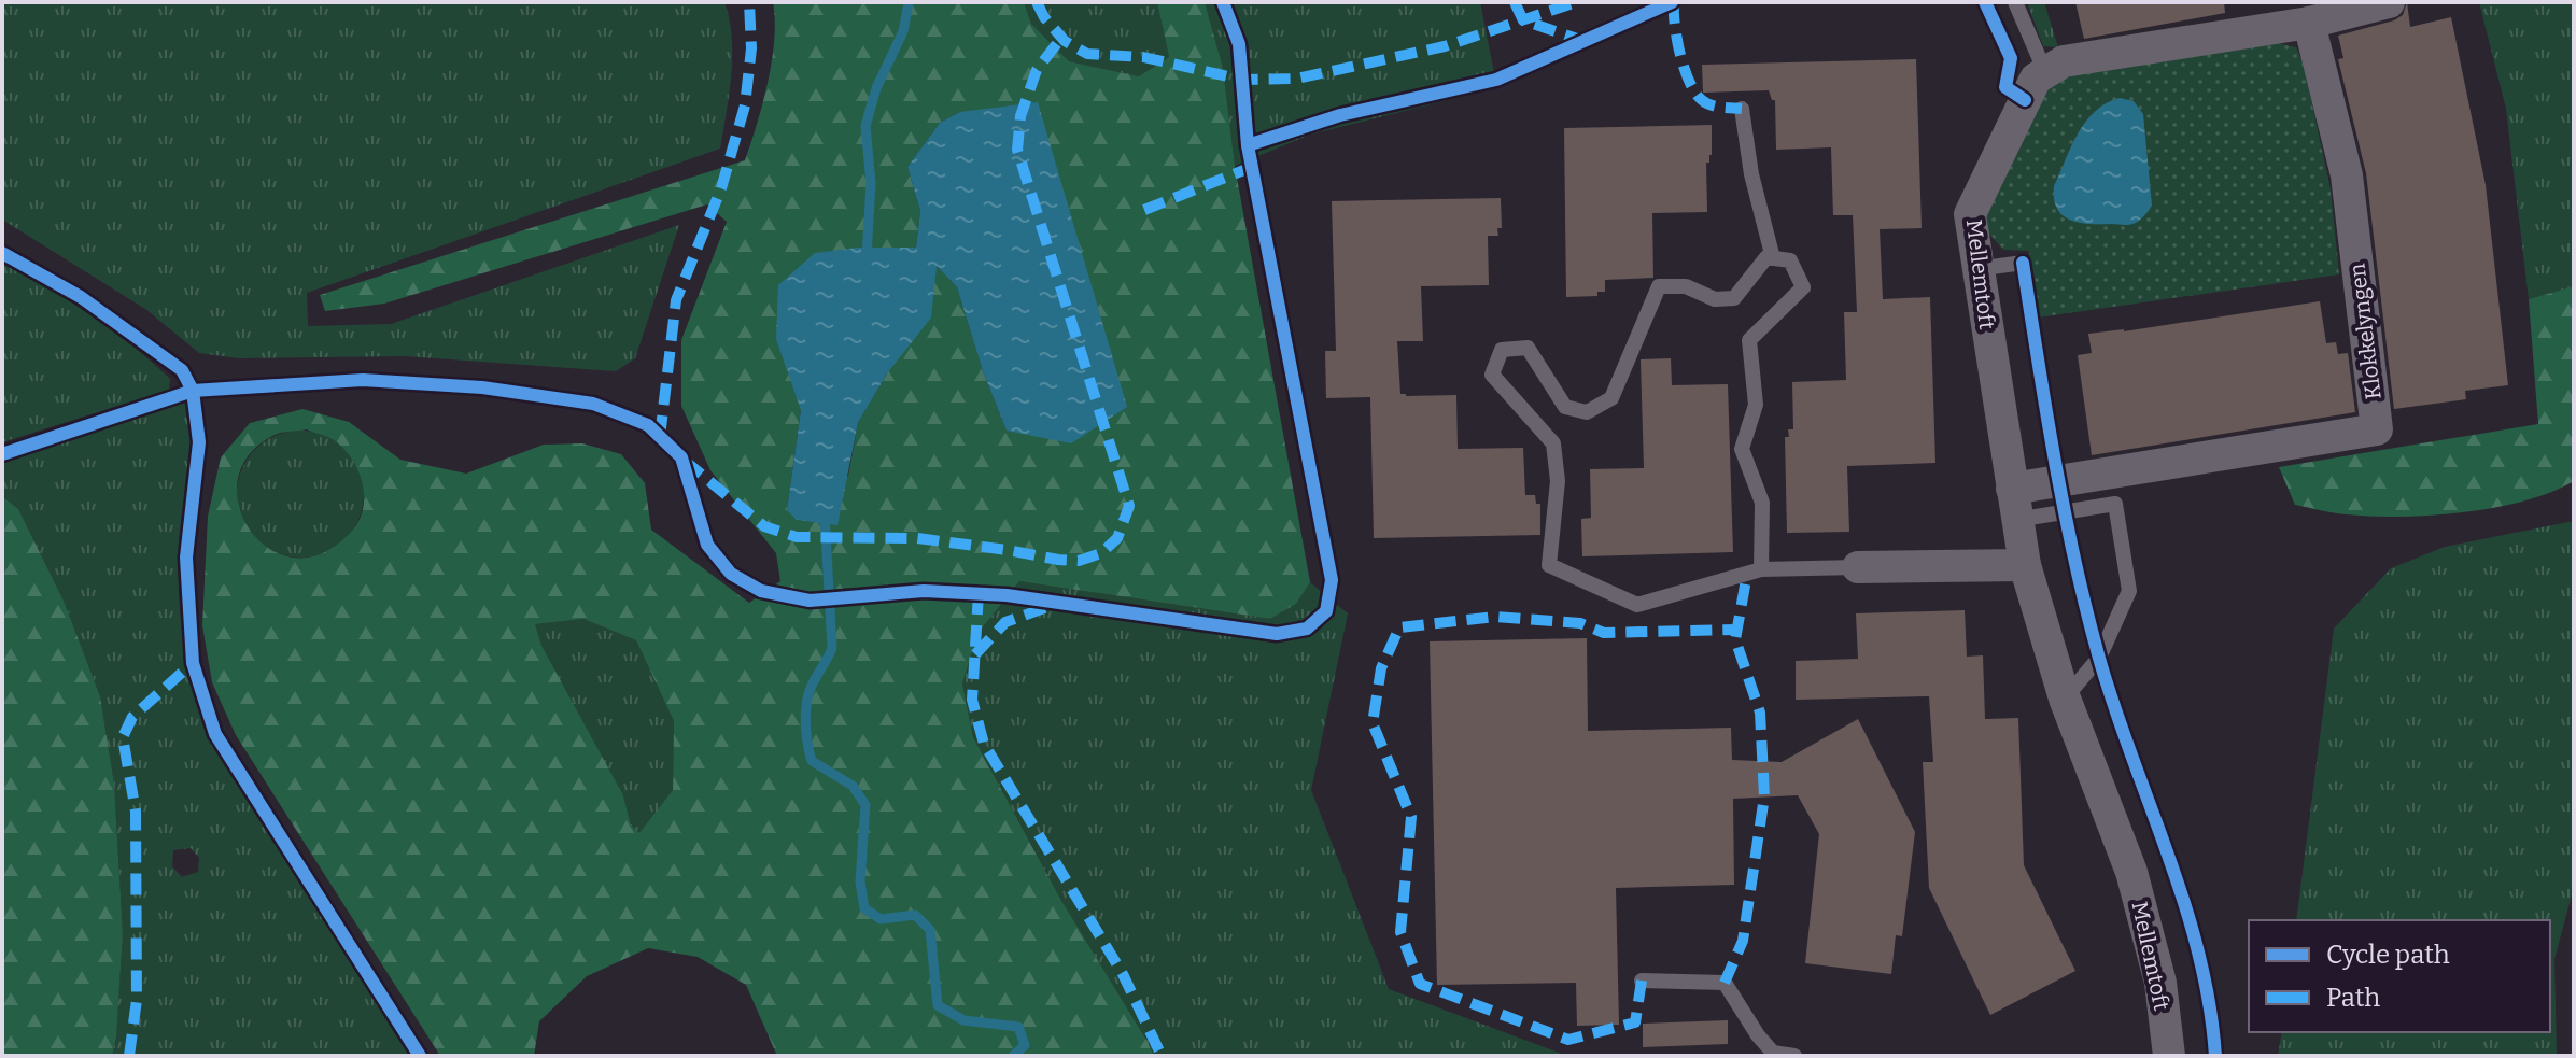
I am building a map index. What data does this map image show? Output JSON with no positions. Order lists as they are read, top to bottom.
{
  "streets": {
    "street": ["Mellemtoft", "Klokkelyngen"]
  },
  "crossings": [
    ["Mellemtoft", "Klokkelyngen"]
  ],
  "legend": ["Cycle path", "Path"]
}
